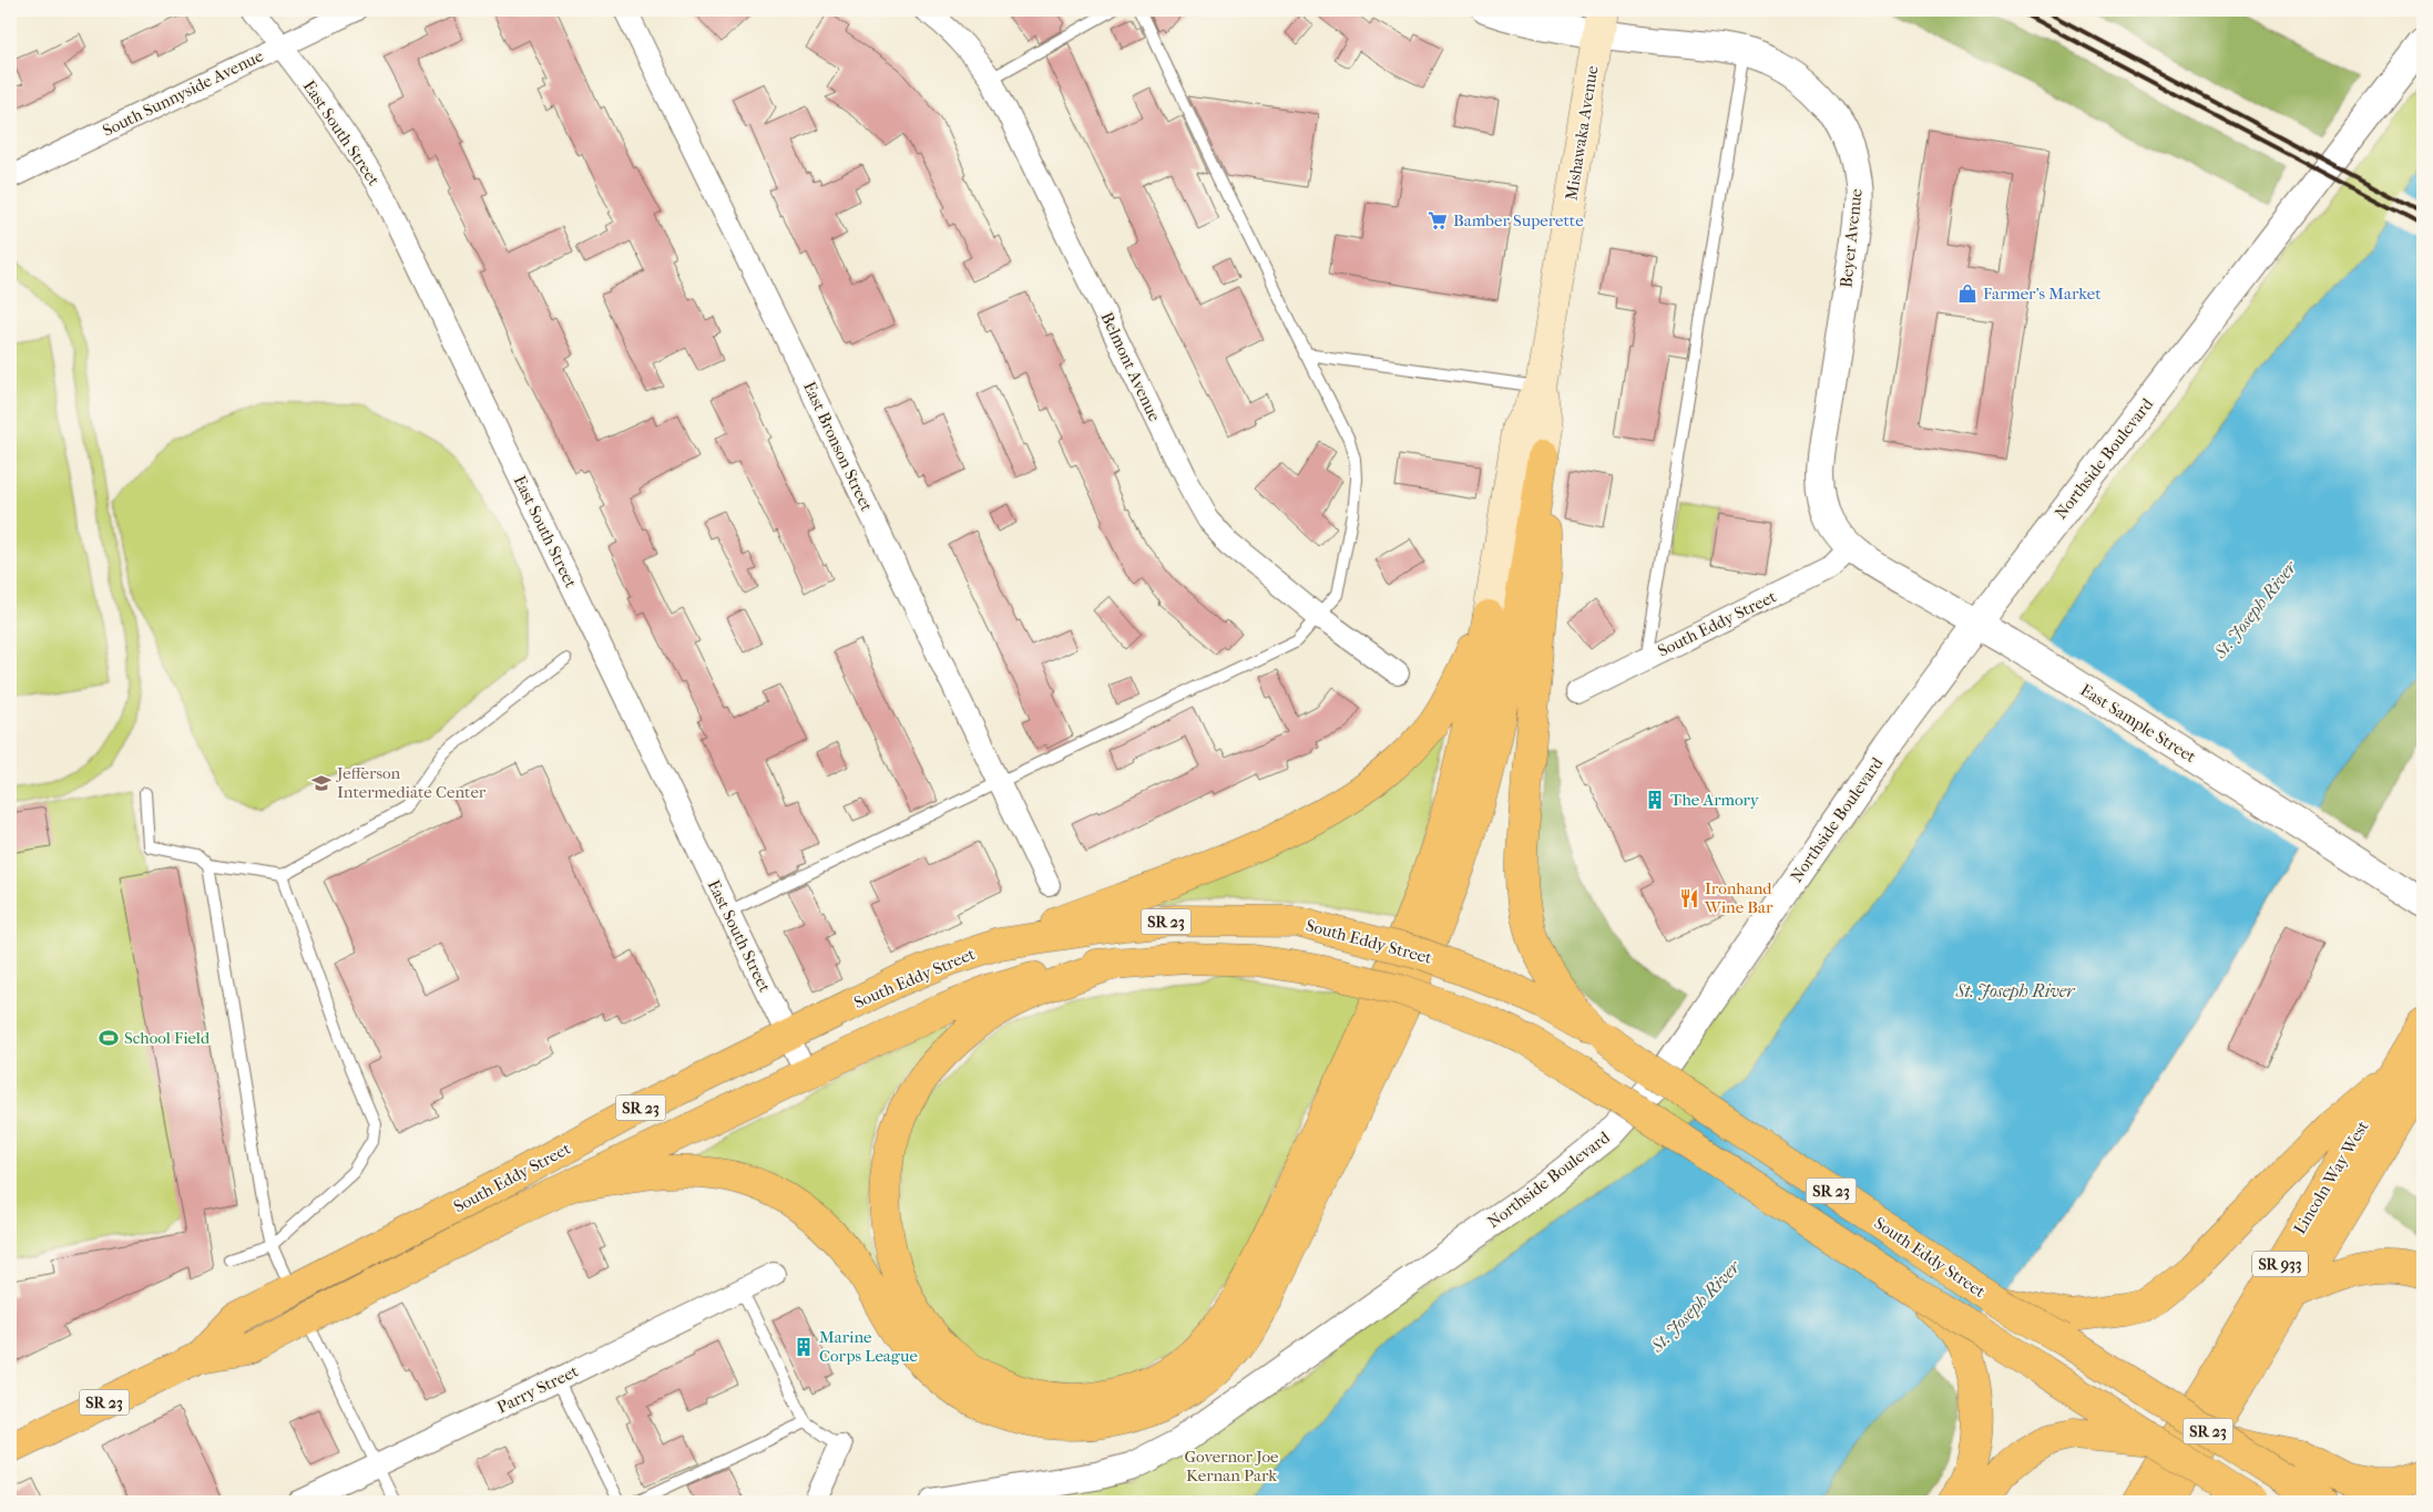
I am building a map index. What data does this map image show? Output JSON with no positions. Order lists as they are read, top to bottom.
{
  "streets": {
    "main road": [
      "Mishawaka Avenue",
      "South Eddy Street",
      "SR 23",
      "Lincoln Way West",
      "SR 933"
    ],
    "street": [
      "South Sunnyside Avenue",
      "East South Street",
      "Beyer Avenue",
      "Belmont Avenue",
      "East Bronson Street",
      "Northside Boulevard",
      "East Sample Street",
      "Parry Street"
    ]
  },
  "crossings": [
    ["South Sunnyside Avenue", "East South Street"],
    ["East South Street", "South Eddy Street"],
    ["Mishawaka Avenue", "Beyer Avenue"],
    ["Beyer Avenue", "South Eddy Street"],
    ["Beyer Avenue", "East Sample Street"],
    ["Northside Boulevard", "East Sample Street"],
    ["South Eddy Street", "East Sample Street"]
  ],
  "water": ["St. Joseph River"],
  "parks": ["Governor Joe Kernan Park"],
  "places": {
    "supermarket": ["Bamber Superette"],
    "shop": ["Farmer's Market"],
    "school or university": ["Jefferson Intermediate Center"],
    "building": ["The Armory", "Marine Corps League"],
    "restaurant": ["Ironhand Wine Bar"],
    "sports": ["School Field"]
  }
}
